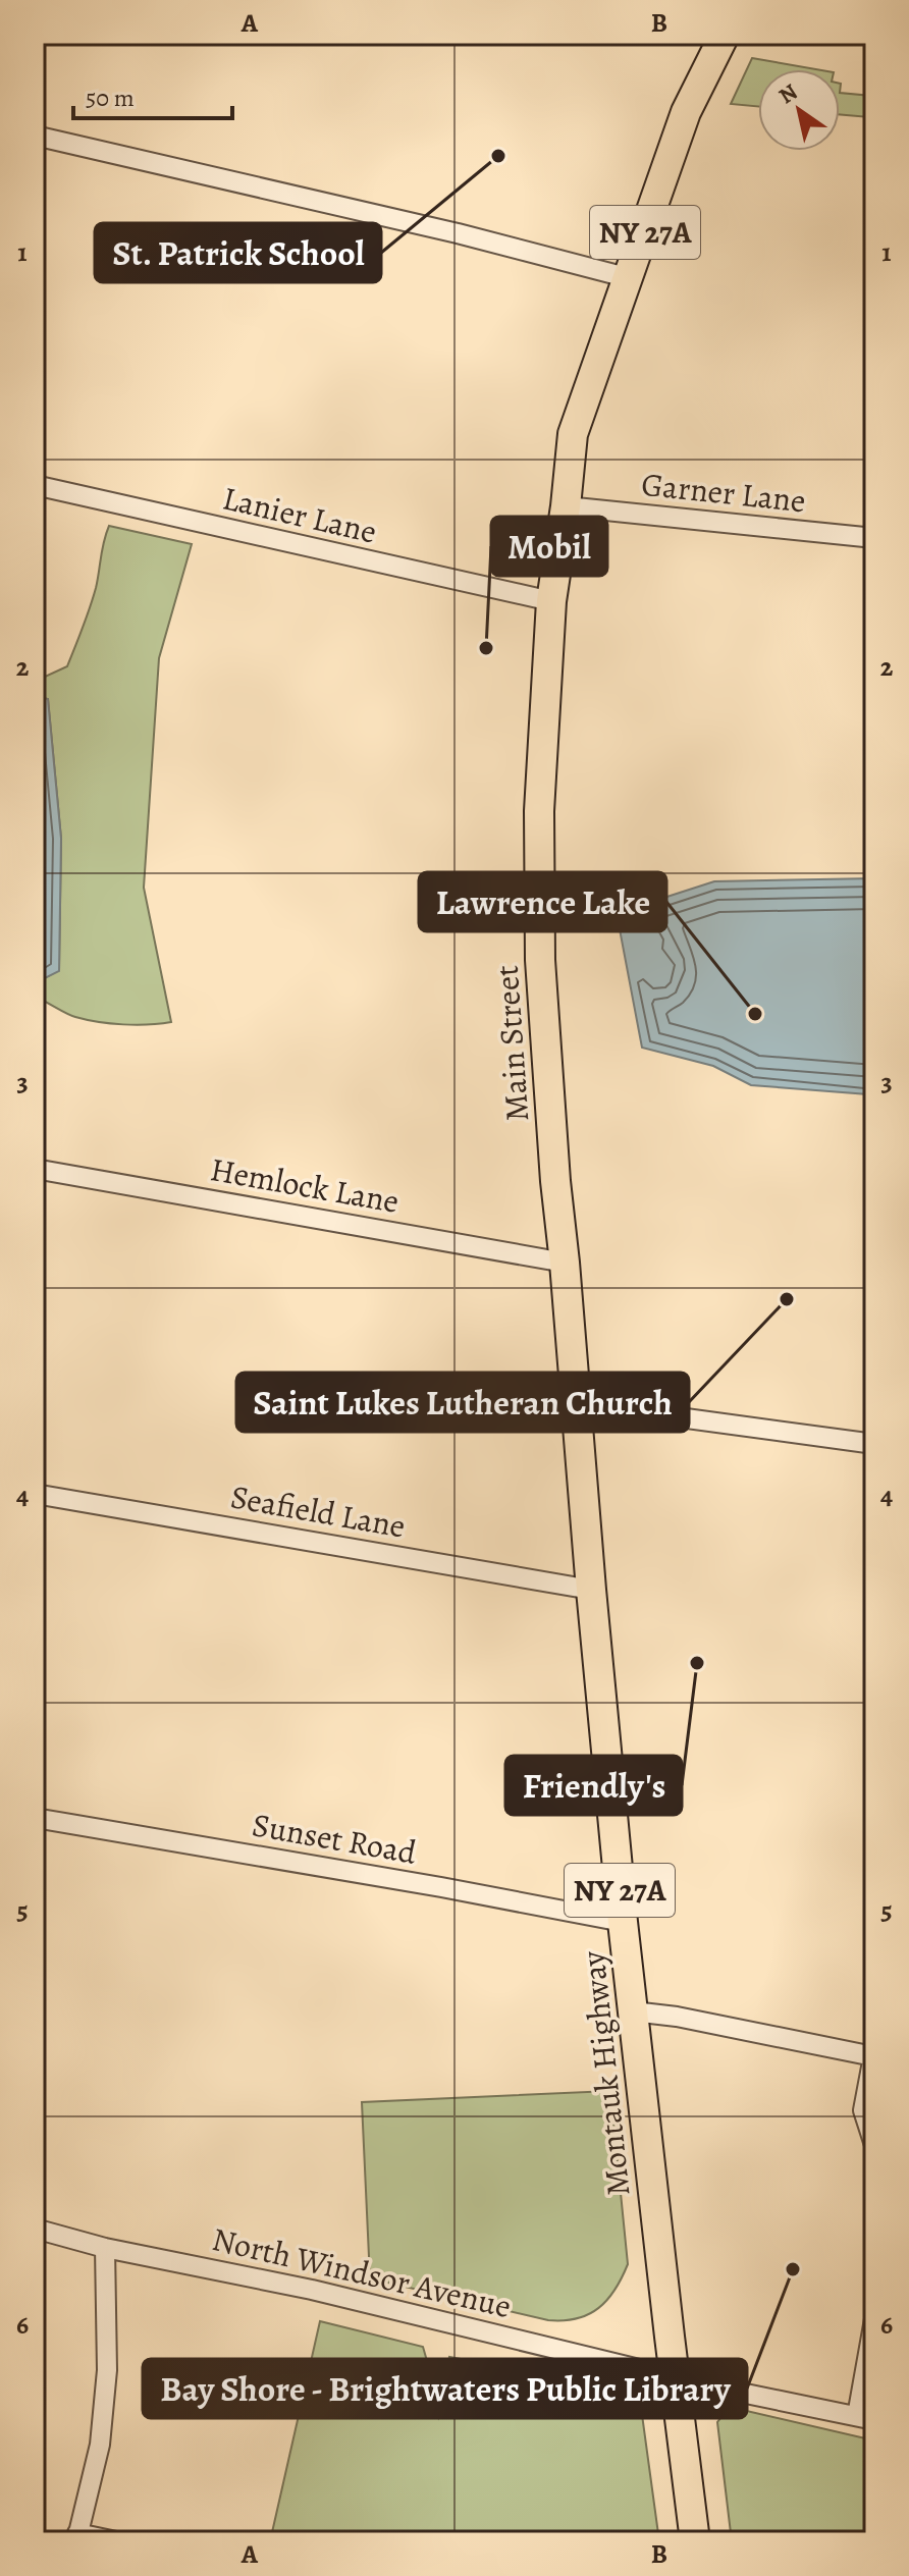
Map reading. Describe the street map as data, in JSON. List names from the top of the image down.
{
  "streets": {
    "main road": ["NY 27A", "Main Street", "Montauk Highway"],
    "street": [
      "Garner Lane",
      "Lanier Lane",
      "Hemlock Lane",
      "Seafield Lane",
      "Sunset Road",
      "North Windsor Avenue"
    ]
  },
  "crossings": [
    ["NY 27A", "Main Street"],
    ["Garner Lane", "Main Street"],
    ["Lanier Lane", "Main Street"],
    ["Main Street", "Hemlock Lane"],
    ["Main Street", "Montauk Highway"],
    ["Seafield Lane", "Montauk Highway"],
    ["Sunset Road", "Montauk Highway"],
    ["Montauk Highway", "North Windsor Avenue"]
  ],
  "places": [
    "St. Patrick School",
    "Mobil",
    "Lawrence Lake",
    "Saint Lukes Lutheran Church",
    "Friendly's",
    "Bay Shore - Brightwaters Public Library"
  ],
  "scale_bar": "50 m",
  "north": "top left",
  "grid": {
    "columns": ["A", "B"],
    "rows": [
      "1",
      "2",
      "3",
      "4",
      "5",
      "6"
    ]
  }
}
